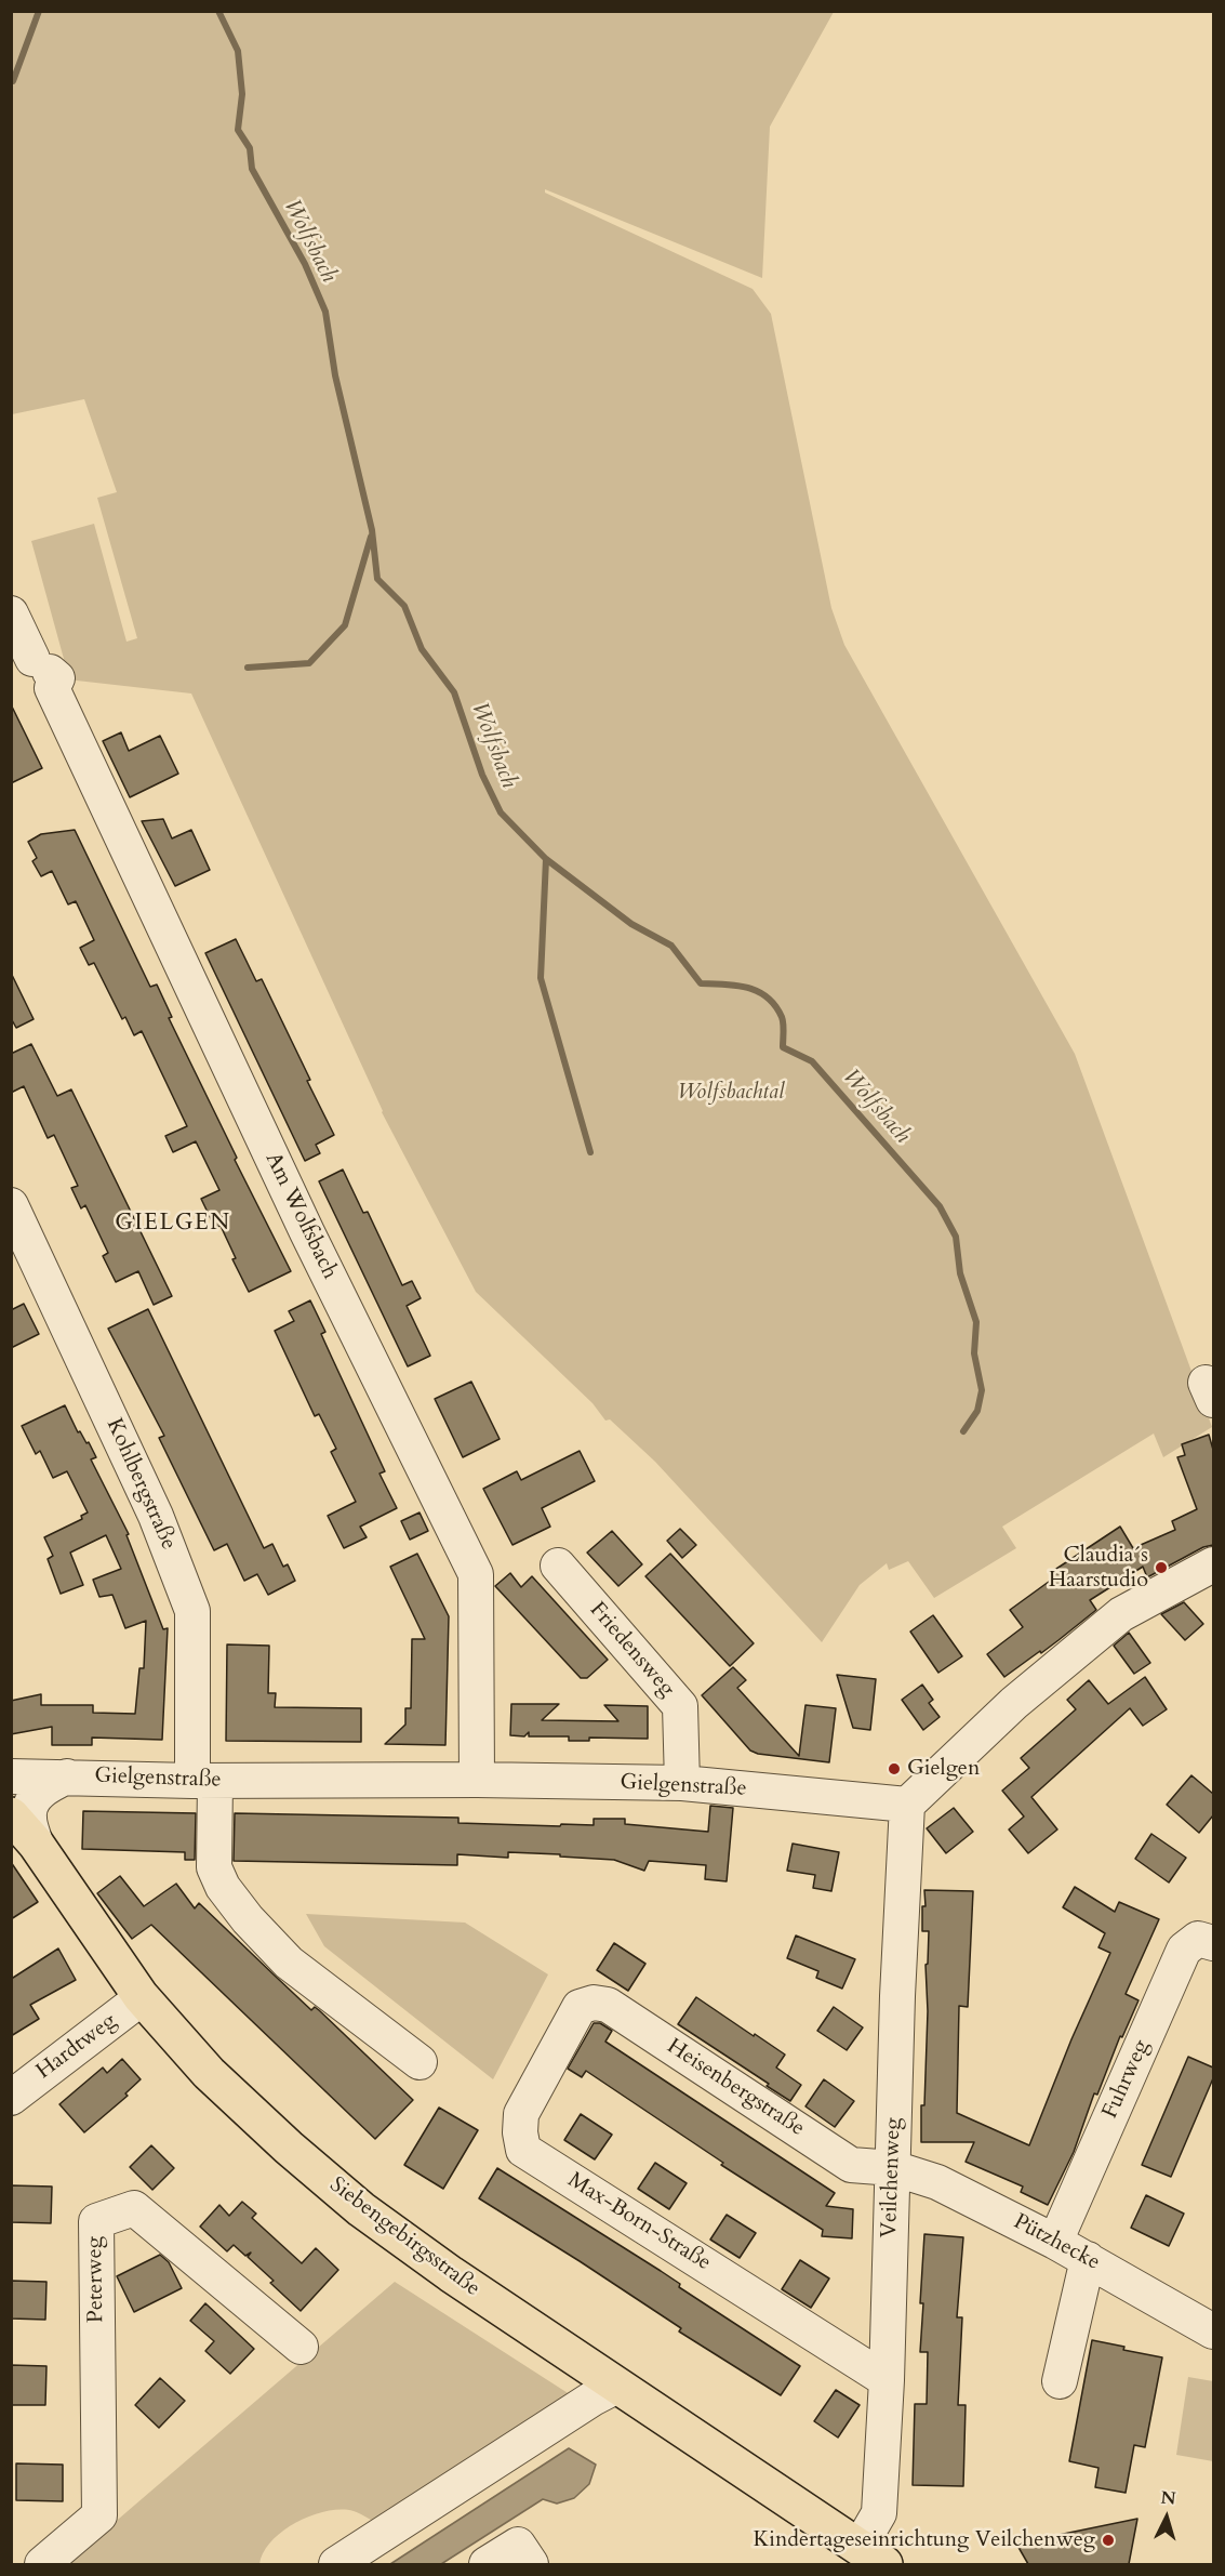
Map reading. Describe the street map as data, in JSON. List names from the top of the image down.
{
  "streets": {
    "main road": ["Siebengebirgsstraße"],
    "street": [
      "Am Wolfsbach",
      "Kohlbergstraße",
      "Friedensweg",
      "Gielgenstraße",
      "Hardtweg",
      "Fuhrweg",
      "Heisenbergstraße",
      "Veilchenweg",
      "Max-Born-Straße",
      "Pützhecke",
      "Peterweg"
    ]
  },
  "crossings": [
    ["Am Wolfsbach", "Gielgenstraße"],
    ["Kohlbergstraße", "Gielgenstraße"],
    ["Friedensweg", "Gielgenstraße"],
    ["Gielgenstraße", "Veilchenweg"],
    ["Gielgenstraße", "Siebengebirgsstraße"],
    ["Hardtweg", "Siebengebirgsstraße"],
    ["Fuhrweg", "Pützhecke"],
    ["Heisenbergstraße", "Veilchenweg"],
    ["Heisenbergstraße", "Max-Born-Straße"],
    ["Heisenbergstraße", "Pützhecke"],
    ["Veilchenweg", "Max-Born-Straße"],
    ["Veilchenweg", "Siebengebirgsstraße"],
    ["Veilchenweg", "Pützhecke"]
  ],
  "districts": ["GIELGEN"],
  "water": ["Wolfsbach"],
  "parks": ["Wolfsbachtal"],
  "places": ["Claudia´s Haarstudio", "Gielgen", "Kindertageseinrichtung Veilchenweg"],
  "north": "top"
}
